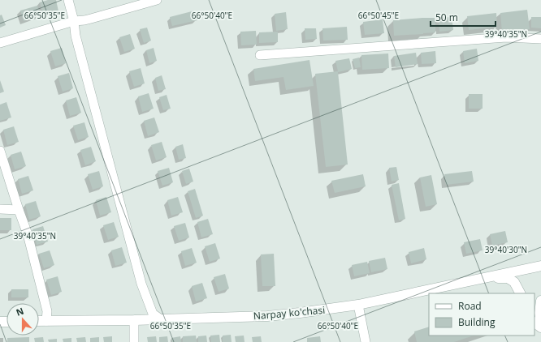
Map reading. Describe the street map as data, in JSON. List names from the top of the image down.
{
  "streets": {
    "street": ["Narpay ko'chasi"]
  },
  "legend": ["Road", "Building"],
  "scale_bar": "50 m",
  "north": "top",
  "coordinates": [
    "66°50'35\"E",
    "66°50'40\"E",
    "66°50'45\"E",
    "39°40'35\"N",
    "39°40'30\"N"
  ]
}
